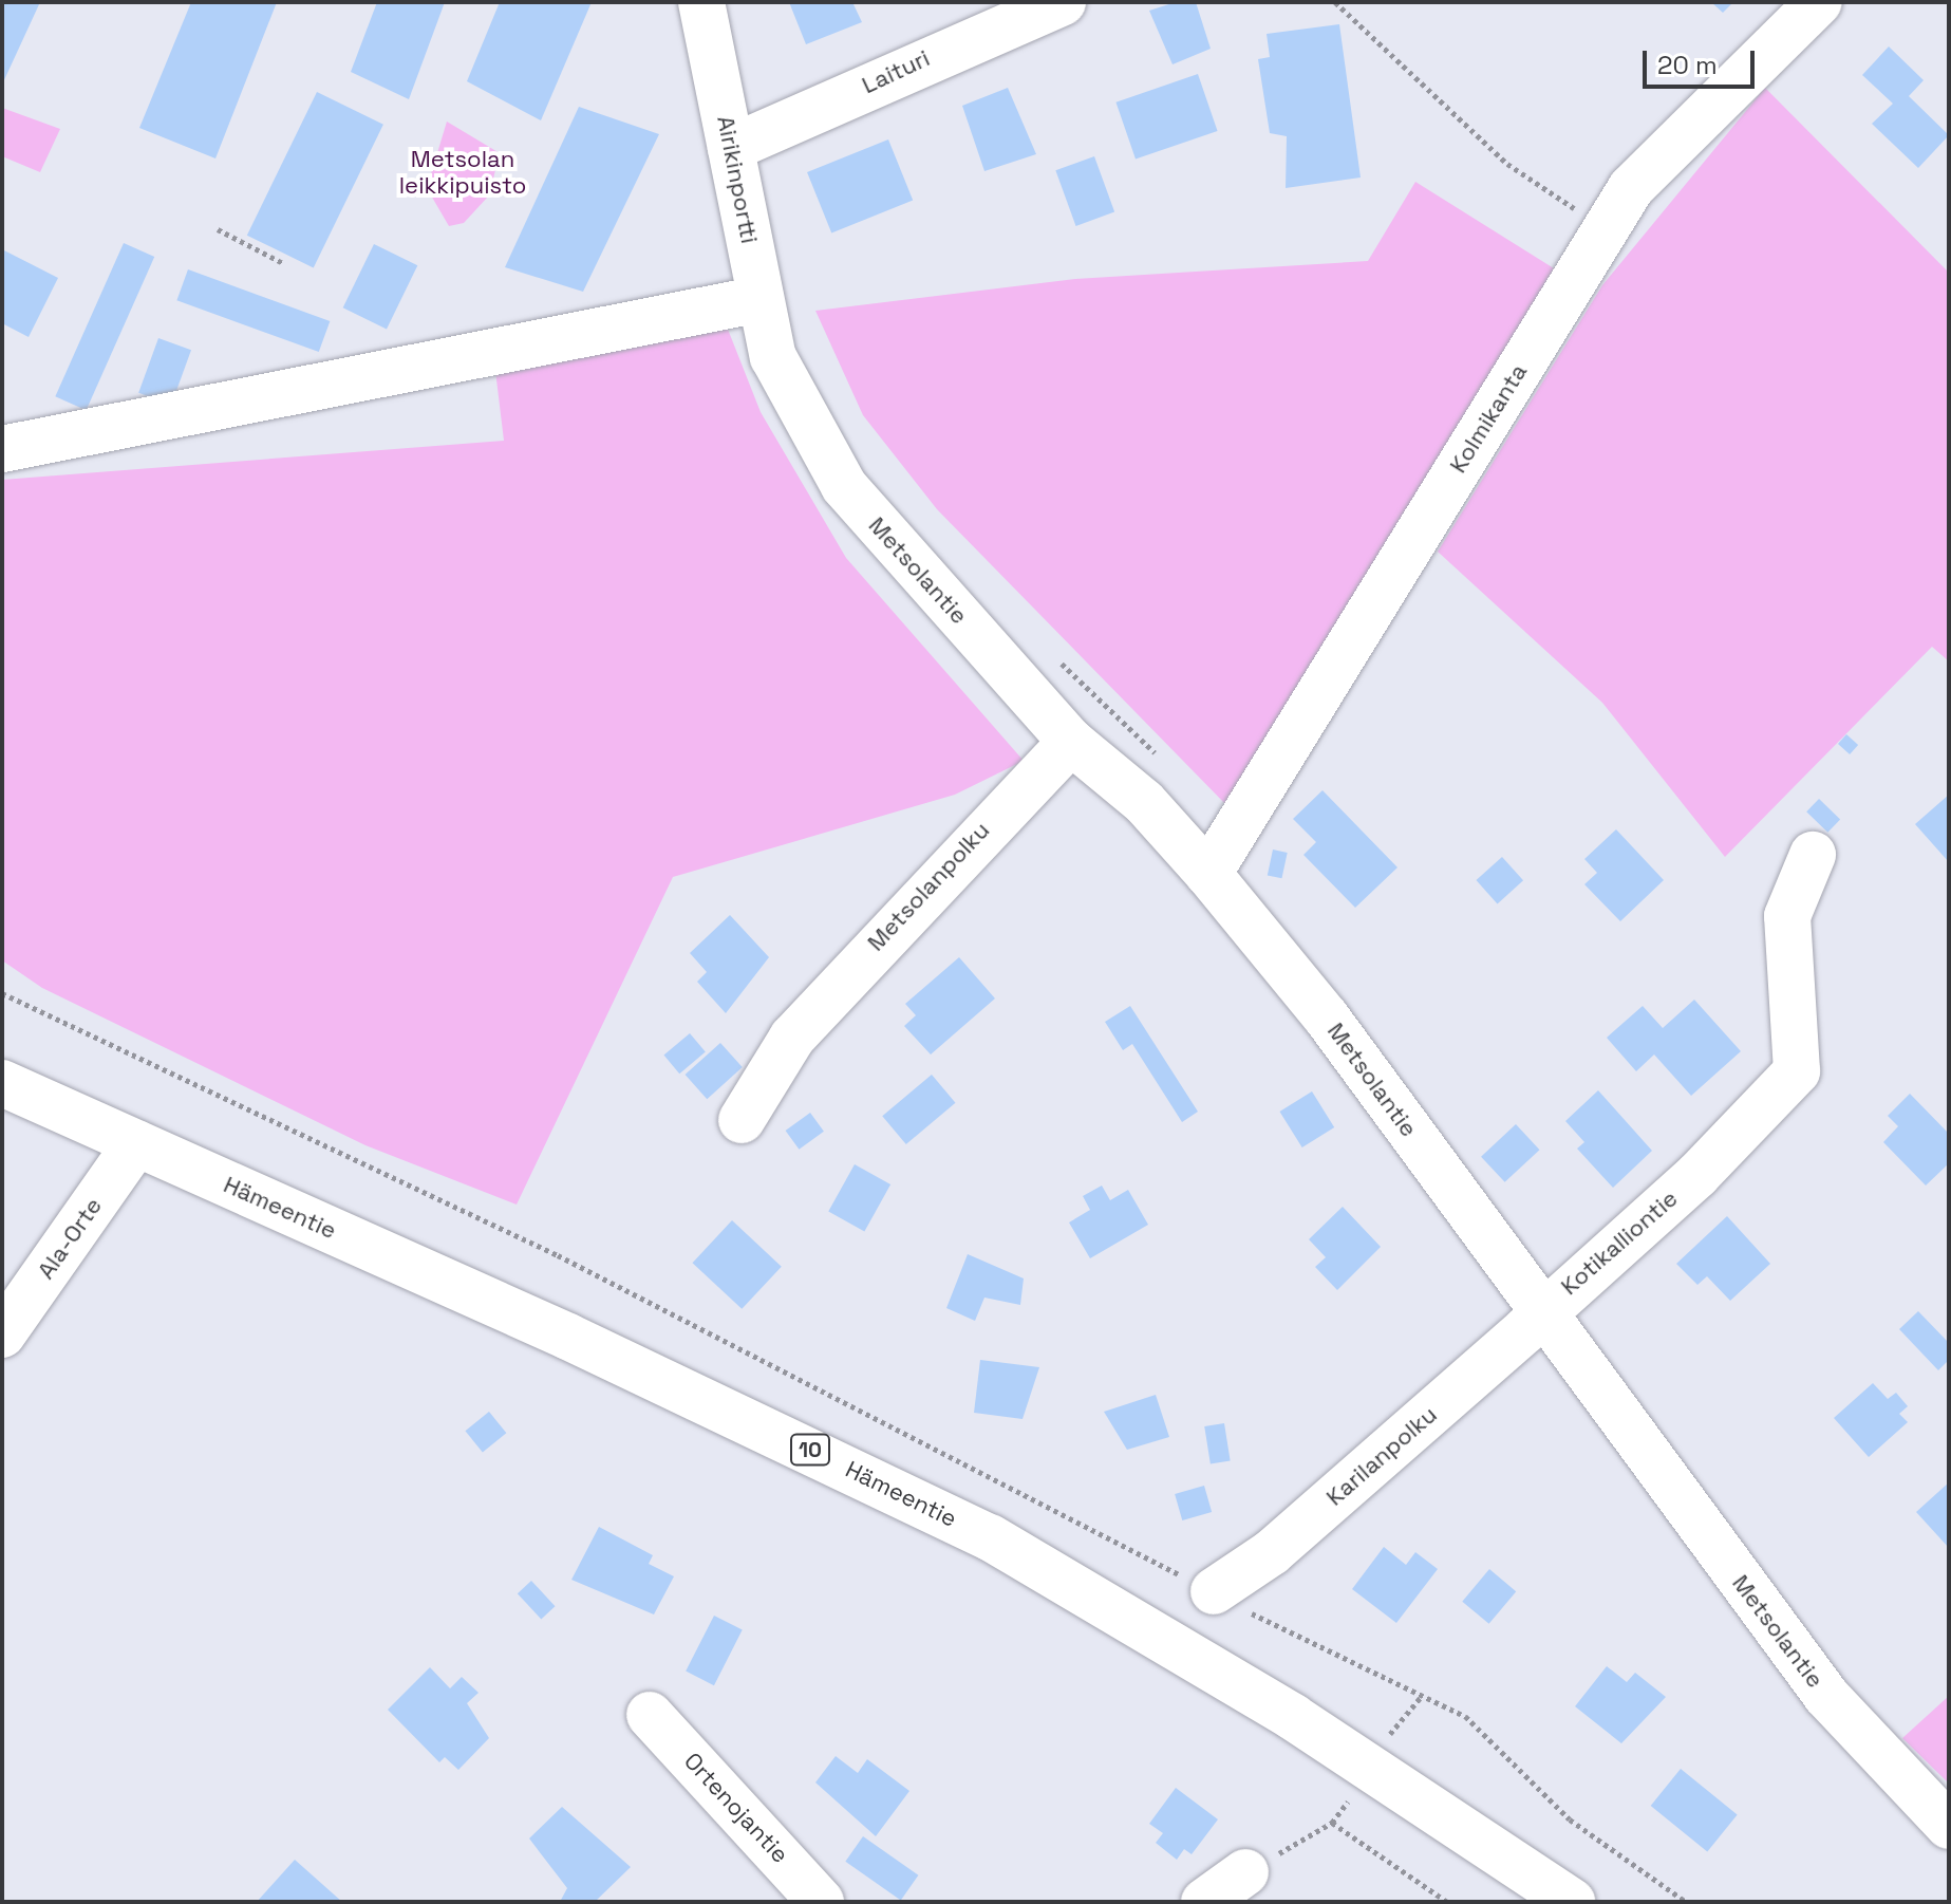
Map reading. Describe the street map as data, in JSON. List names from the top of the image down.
{
  "streets": {
    "main road": [
      "Laituri",
      "Airikinportti",
      "Kolmikanta",
      "Metsolantie",
      "Metsolanpolku",
      "Hämeentie",
      "Ala-Orte",
      "Kotikalliontie",
      "10",
      "Karilanpolku",
      "Ortenojantie"
    ]
  },
  "crossings": [
    ["Laituri", "Airikinportti"],
    ["Airikinportti", "Metsolantie"],
    ["Kolmikanta", "Metsolantie"],
    ["Metsolantie", "Metsolanpolku"],
    ["Metsolantie", "Kotikalliontie"],
    ["Metsolantie", "Karilanpolku"],
    ["Hämeentie", "Ala-Orte"],
    ["Kotikalliontie", "Karilanpolku"]
  ],
  "parks": ["Metsolan leikkipuisto"],
  "scale_bar": "20 m"
}
